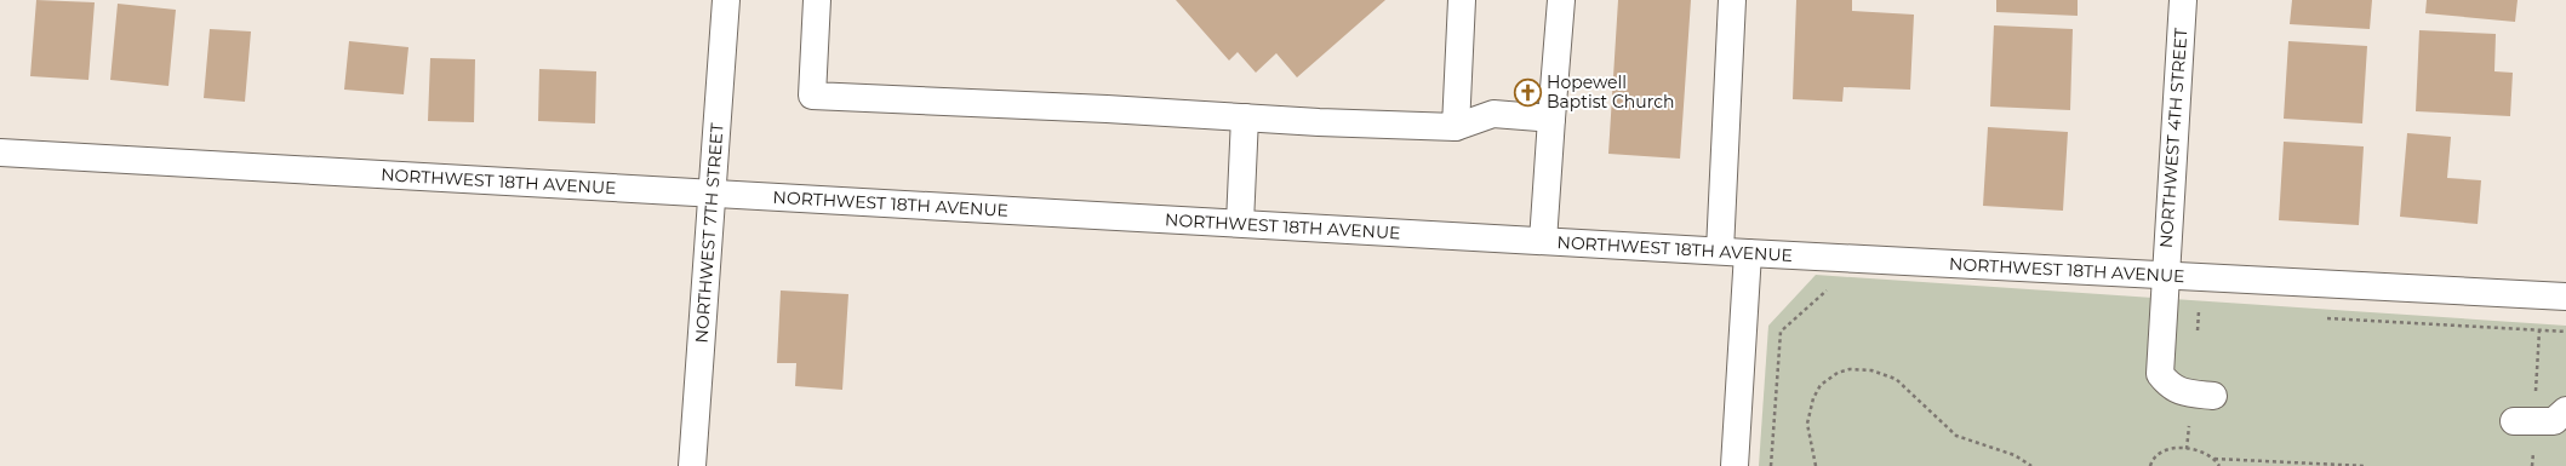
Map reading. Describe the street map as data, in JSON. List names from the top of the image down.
{
  "streets": {
    "street": ["NORTHWEST 4TH STREET", "NORTHWEST 18TH AVENUE", "NORTHWEST 7TH STREET"]
  },
  "crossings": [
    ["NORTHWEST 4TH STREET", "NORTHWEST 18TH AVENUE"],
    ["NORTHWEST 18TH AVENUE", "NORTHWEST 7TH STREET"]
  ],
  "places": {
    "church": ["Hopewell Baptist Church"]
  }
}
